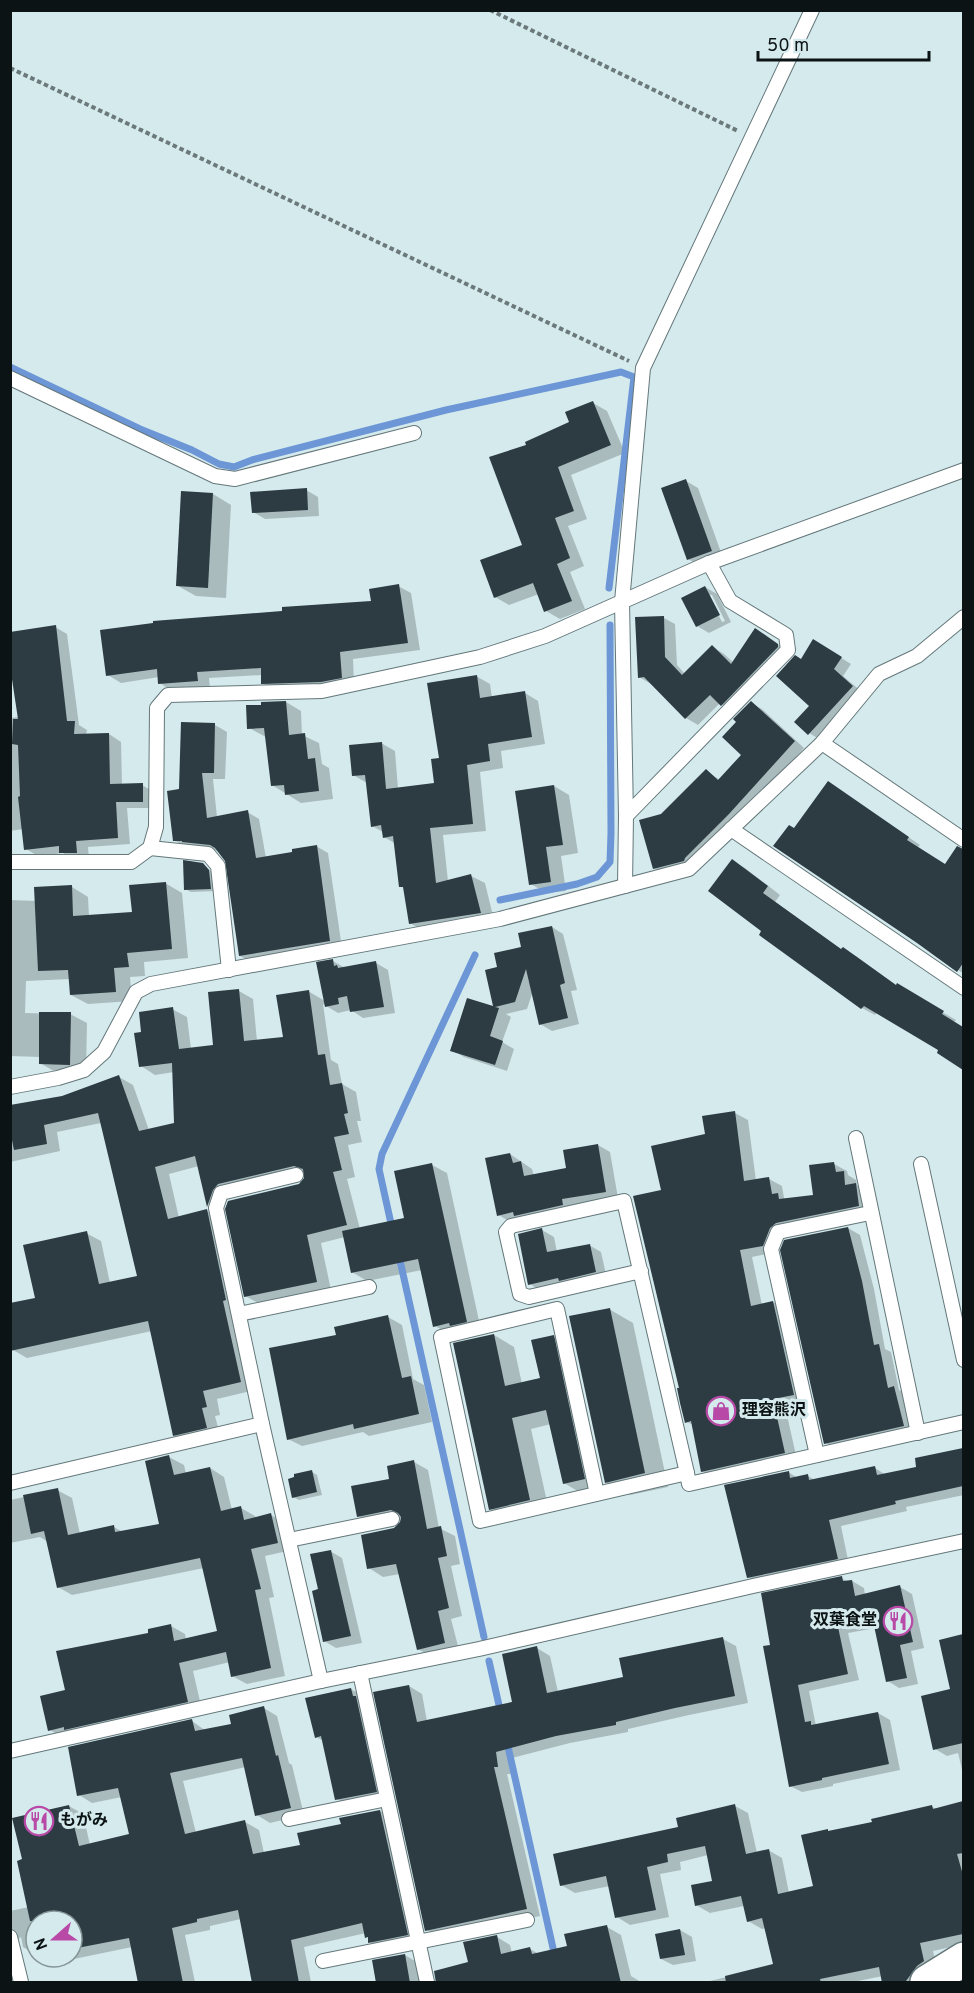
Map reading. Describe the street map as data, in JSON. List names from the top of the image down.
{
  "places": {
    "shop": ["理容熊沢"],
    "restaurant": ["双葉食堂", "もがみ"]
  },
  "scale_bar": "50 m",
  "north": "left"
}
